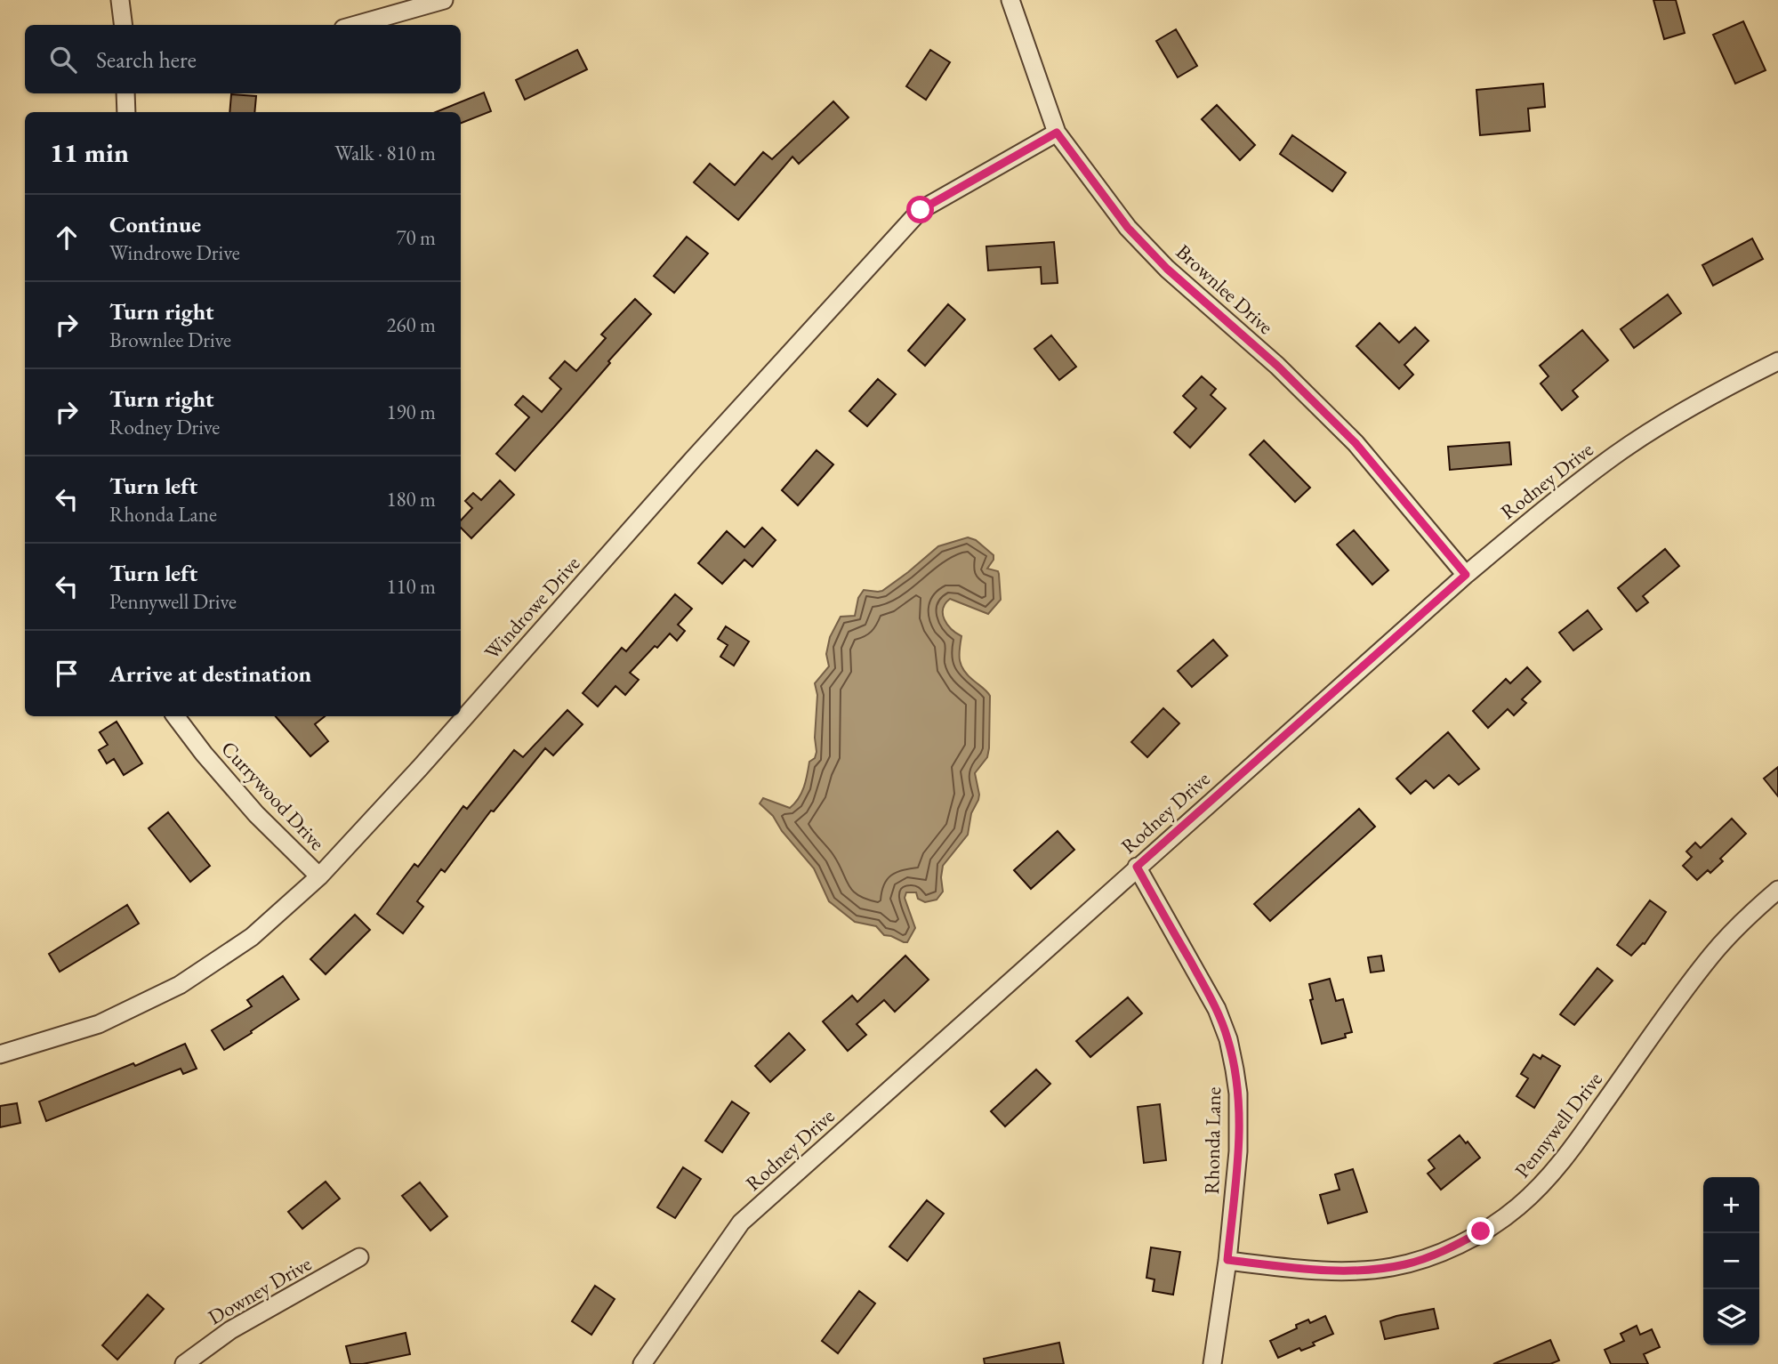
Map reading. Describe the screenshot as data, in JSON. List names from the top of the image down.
{
  "streets": {
    "street": [
      "Brownlee Drive",
      "Rodney Drive",
      "Windrowe Drive",
      "Currywood Drive",
      "Pennywell Drive",
      "Rhonda Lane",
      "Downey Drive"
    ]
  },
  "crossings": [
    ["Brownlee Drive", "Rodney Drive"],
    ["Brownlee Drive", "Windrowe Drive"],
    ["Rodney Drive", "Rhonda Lane"],
    ["Windrowe Drive", "Currywood Drive"],
    ["Pennywell Drive", "Rhonda Lane"]
  ],
  "page": {
    "search": "Search here",
    "heading": ["11 min", "Walk · 810 m"],
    "list": [
      ["Continue", "Windrowe Drive", "70 m"],
      ["Turn right", "Brownlee Drive", "260 m"],
      ["Turn right", "Rodney Drive", "190 m"],
      ["Turn left", "Rhonda Lane", "180 m"],
      ["Turn left", "Pennywell Drive", "110 m"],
      "Arrive at destination"
    ],
    "map_buttons": ["+", "−"]
  }
}
